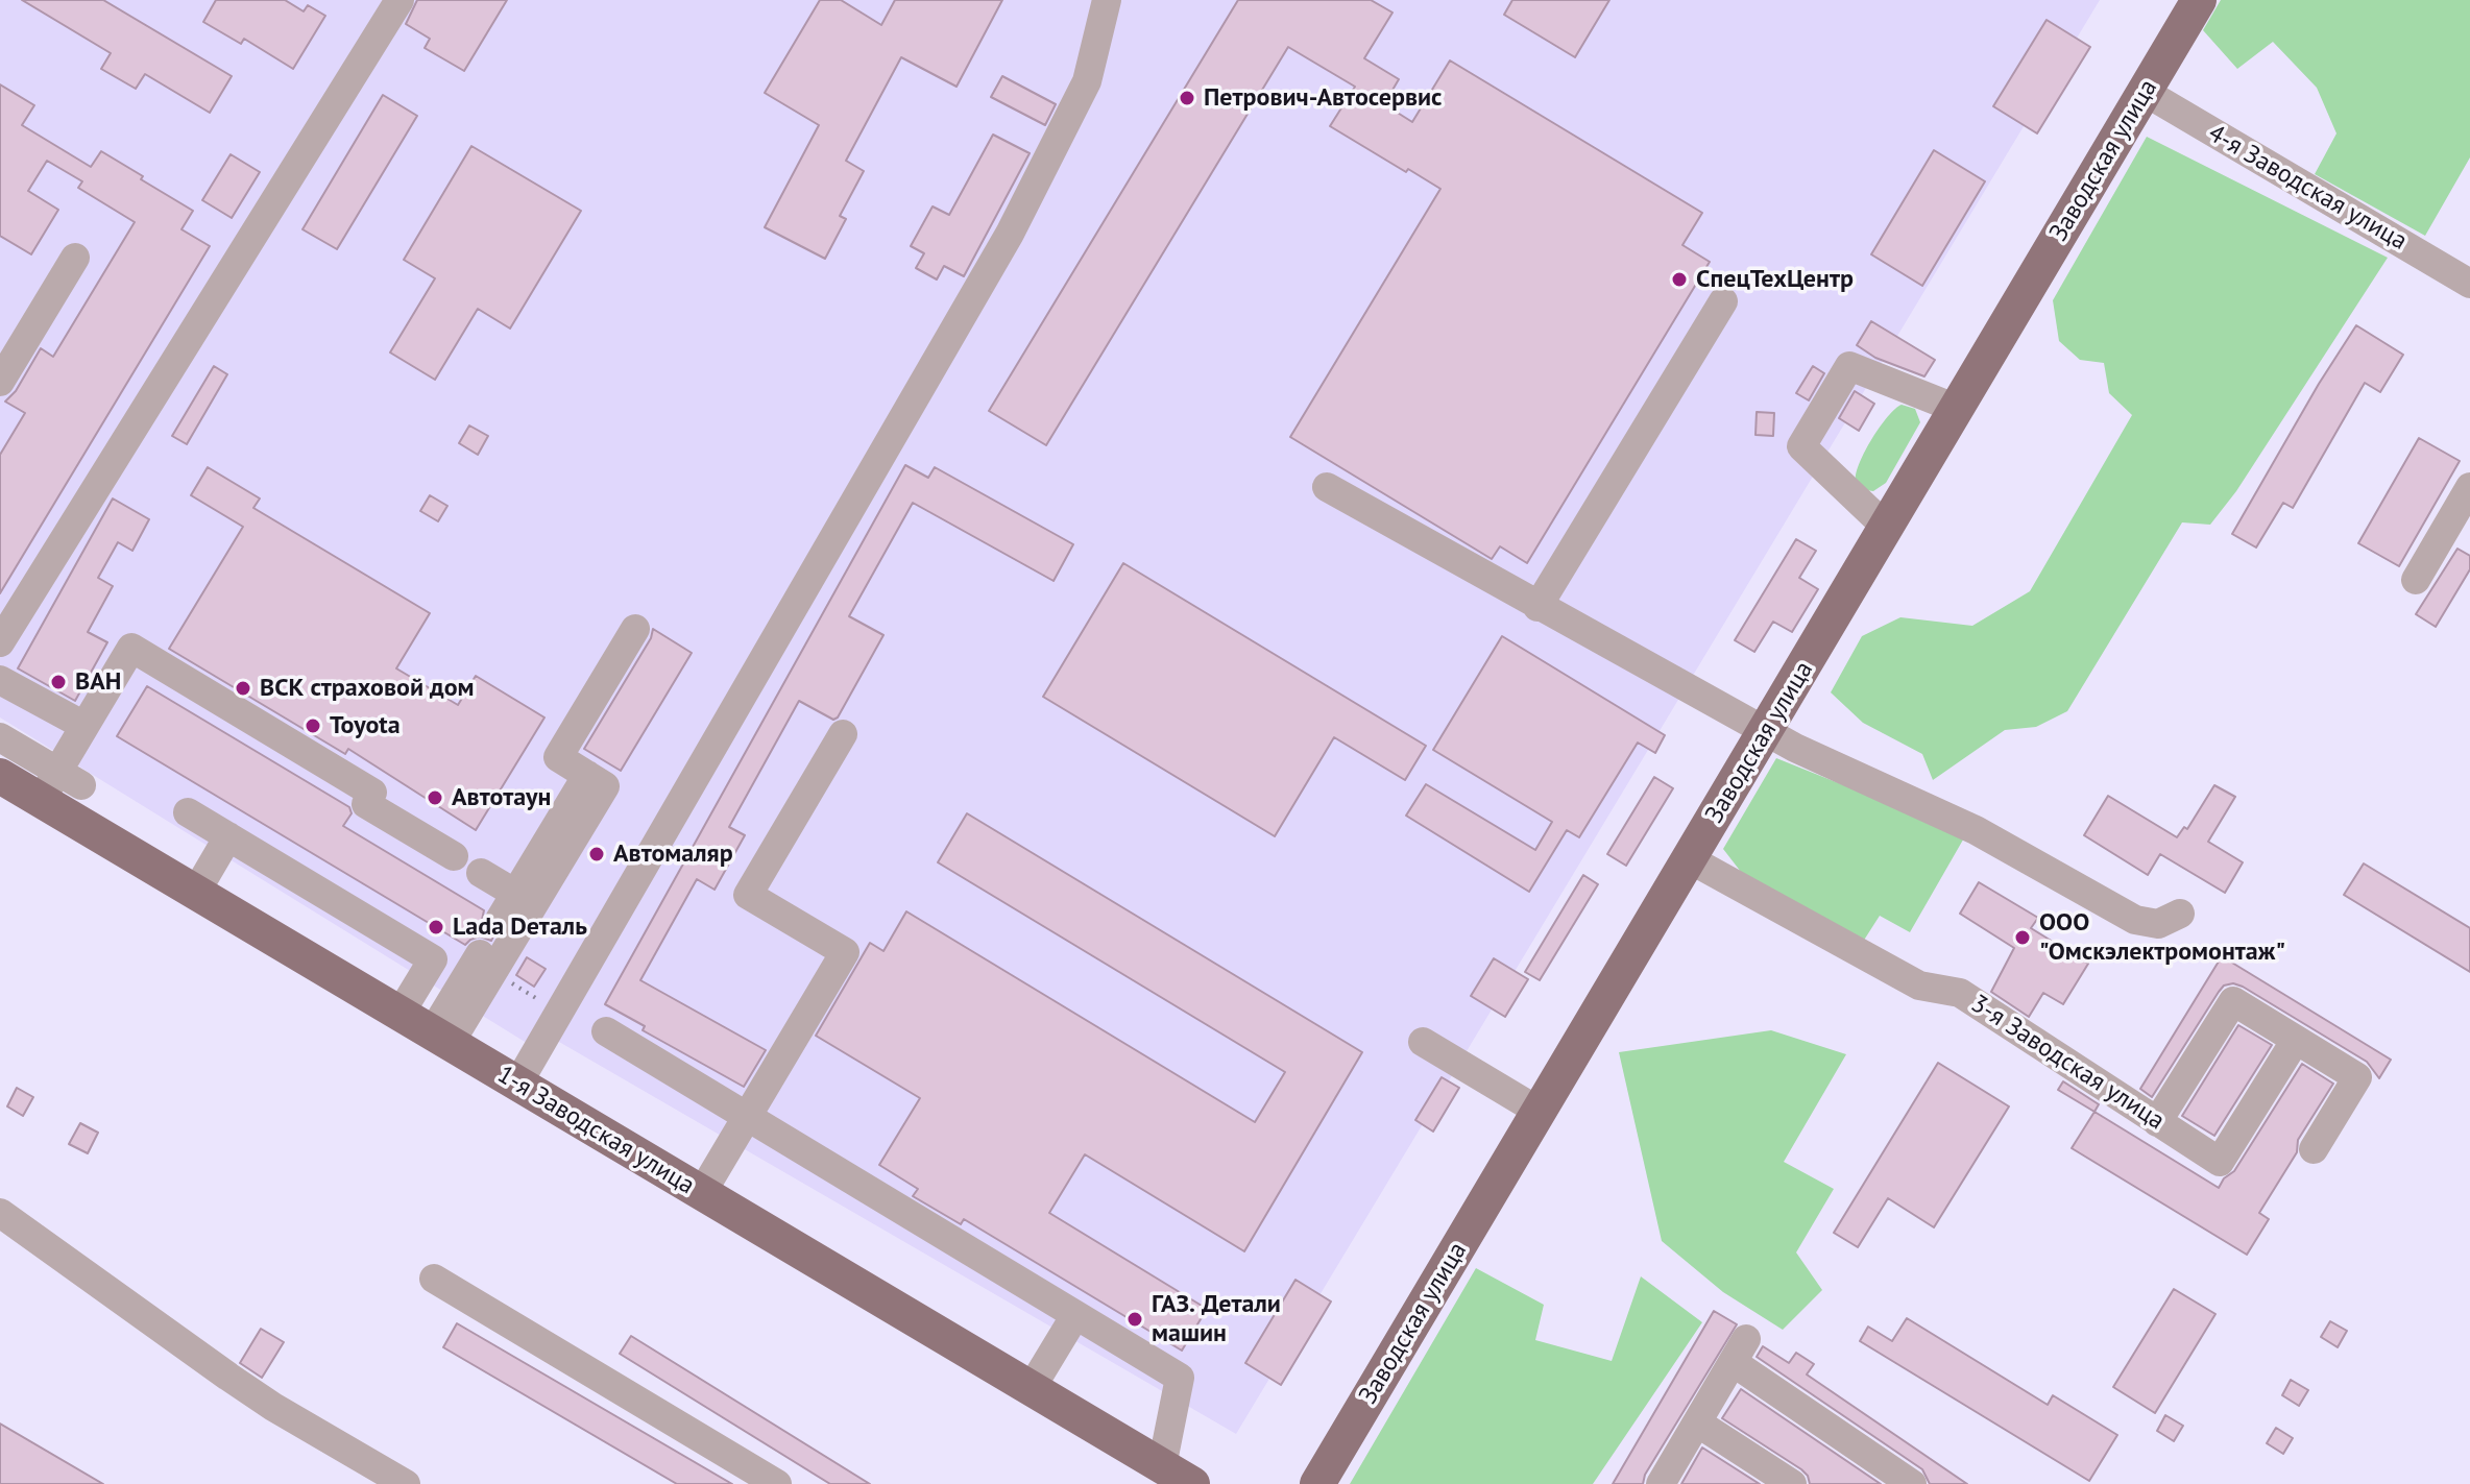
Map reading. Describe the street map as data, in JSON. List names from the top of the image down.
{
  "streets": {
    "main road": ["Заводская улица", "1-я Заводская улица"],
    "street": ["4-я Заводская улица", "3-я Заводская улица"]
  },
  "crossings": [
    ["Заводская улица", "4-я Заводская улица"],
    ["Заводская улица", "3-я Заводская улица"]
  ],
  "places": [
    "Петрович-Автосервис",
    "СпецТехЦентр",
    "ВАН",
    "ВСК страховой дом",
    "Toyota",
    "Автотаун",
    "Автомаляр",
    "Lada Dеталь",
    "ООО \"Омскэлектромонтаж\"",
    "ГАЗ. Детали машин"
  ]
}
